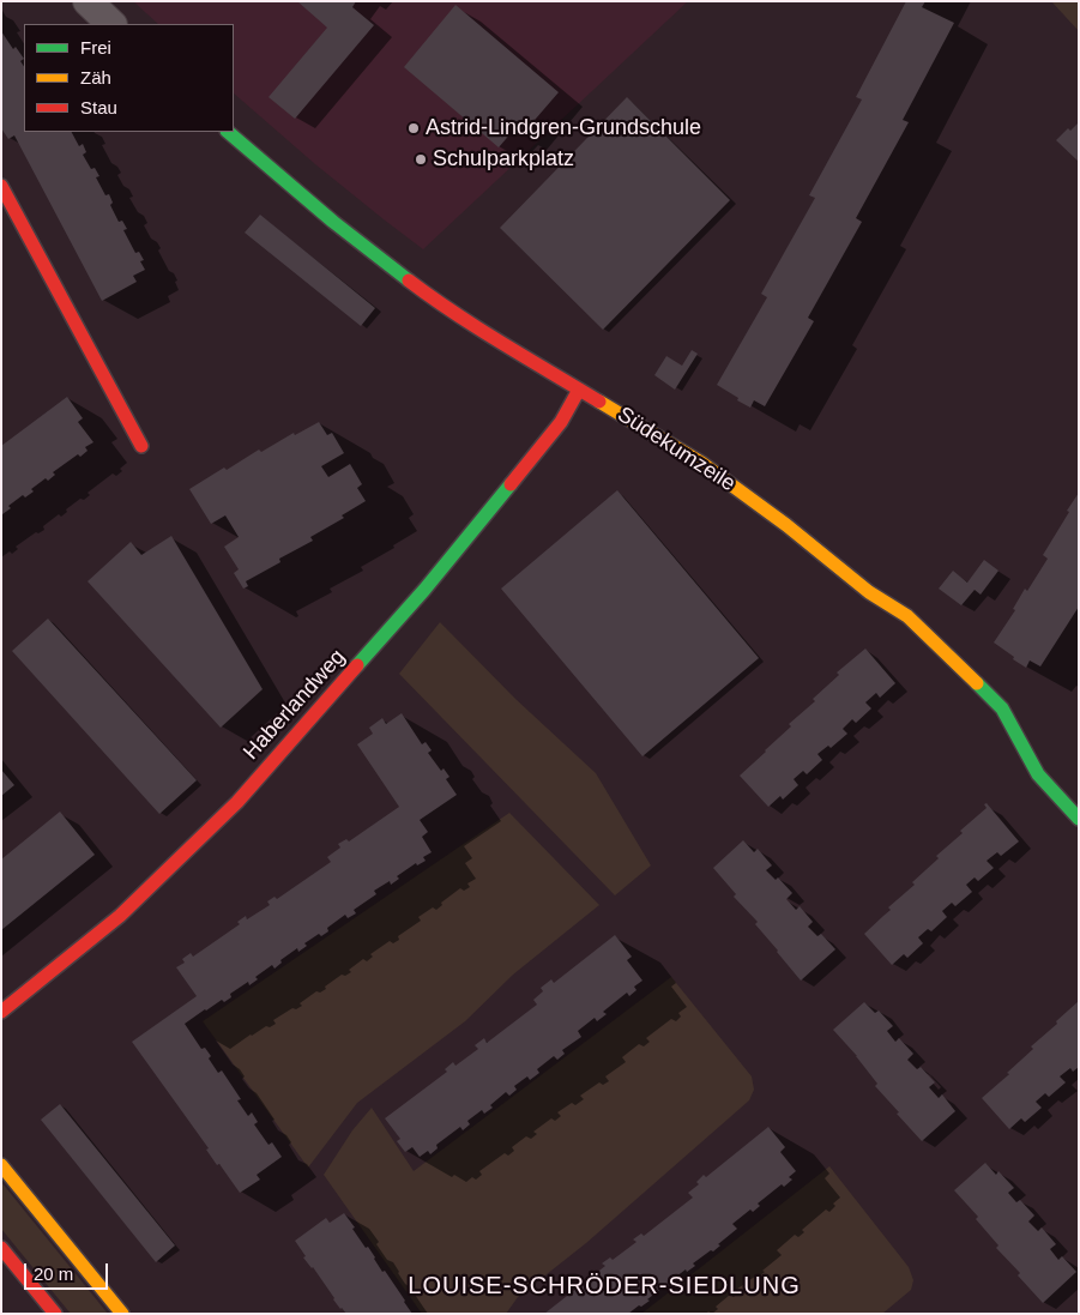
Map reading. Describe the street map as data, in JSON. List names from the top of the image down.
{
  "streets": {
    "street": ["Südekumzeile", "Haberlandweg"]
  },
  "crossings": [
    ["Südekumzeile", "Haberlandweg"]
  ],
  "districts": ["LOUISE-SCHRÖDER-SIEDLUNG"],
  "places": ["Astrid-Lindgren-Grundschule", "Schulparkplatz"],
  "legend": ["Frei", "Zäh", "Stau"],
  "scale_bar": "20 m"
}
